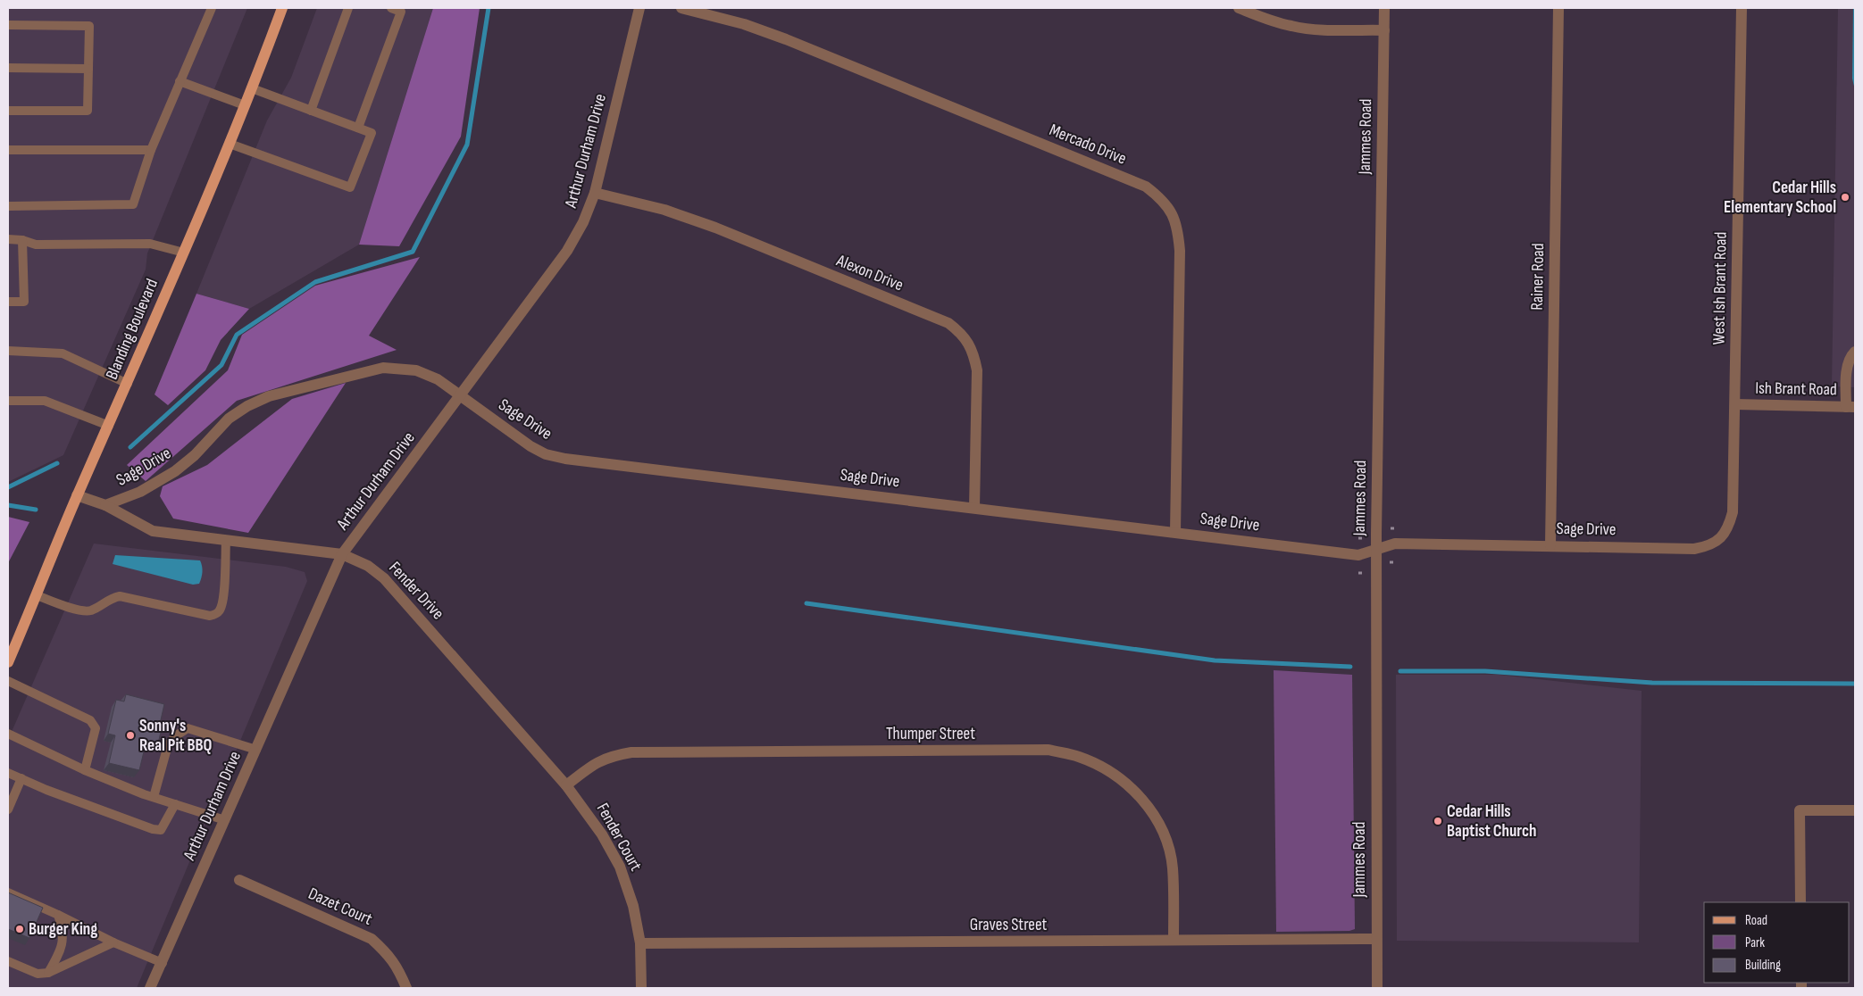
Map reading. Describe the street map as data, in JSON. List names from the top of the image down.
{
  "streets": {
    "main road": ["Blanding Boulevard"],
    "street": [
      "Jammes Road",
      "Mercado Drive",
      "Arthur Durham Drive",
      "Alexon Drive",
      "Rainer Road",
      "West Ish Brant Road",
      "Ish Brant Road",
      "Sage Drive",
      "Fender Drive",
      "Thumper Street",
      "Fender Court",
      "Dazet Court",
      "Graves Street"
    ]
  },
  "crossings": [
    ["Jammes Road", "Sage Drive"],
    ["Jammes Road", "Graves Street"],
    ["Mercado Drive", "Sage Drive"],
    ["Arthur Durham Drive", "Alexon Drive"],
    ["Arthur Durham Drive", "Sage Drive"],
    ["Arthur Durham Drive", "Fender Drive"],
    ["Alexon Drive", "Sage Drive"],
    ["Rainer Road", "Sage Drive"],
    ["West Ish Brant Road", "Ish Brant Road"],
    ["West Ish Brant Road", "Sage Drive"],
    ["Blanding Boulevard", "Sage Drive"],
    ["Sage Drive", "Fender Drive"],
    ["Fender Drive", "Thumper Street"],
    ["Fender Drive", "Fender Court"],
    ["Thumper Street", "Fender Court"],
    ["Thumper Street", "Graves Street"],
    ["Fender Court", "Graves Street"]
  ],
  "places": [
    "Cedar Hills Elementary School",
    "Sonny's Real Pit BBQ",
    "Cedar Hills Baptist Church",
    "Burger King"
  ],
  "legend": ["Road", "Park", "Building"]
}
